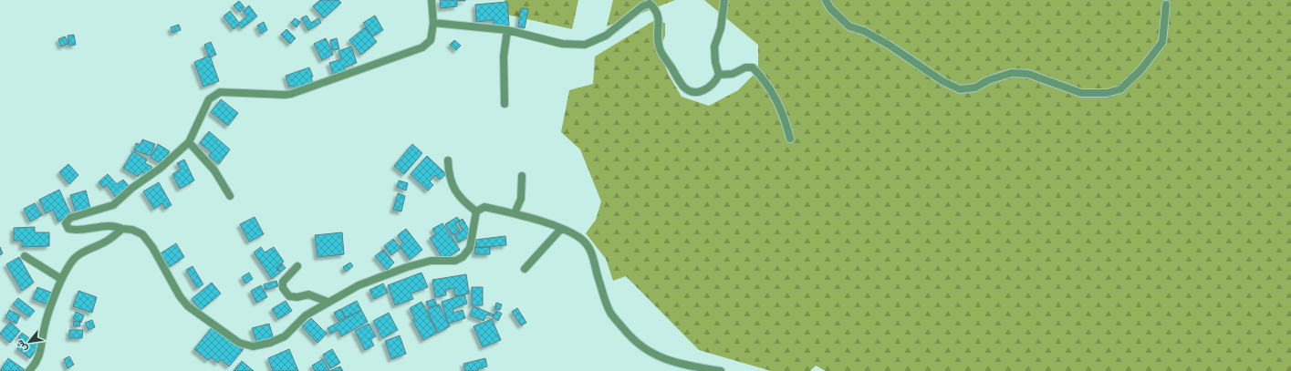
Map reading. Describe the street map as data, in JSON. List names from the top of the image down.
{
  "north": "bottom left"
}
